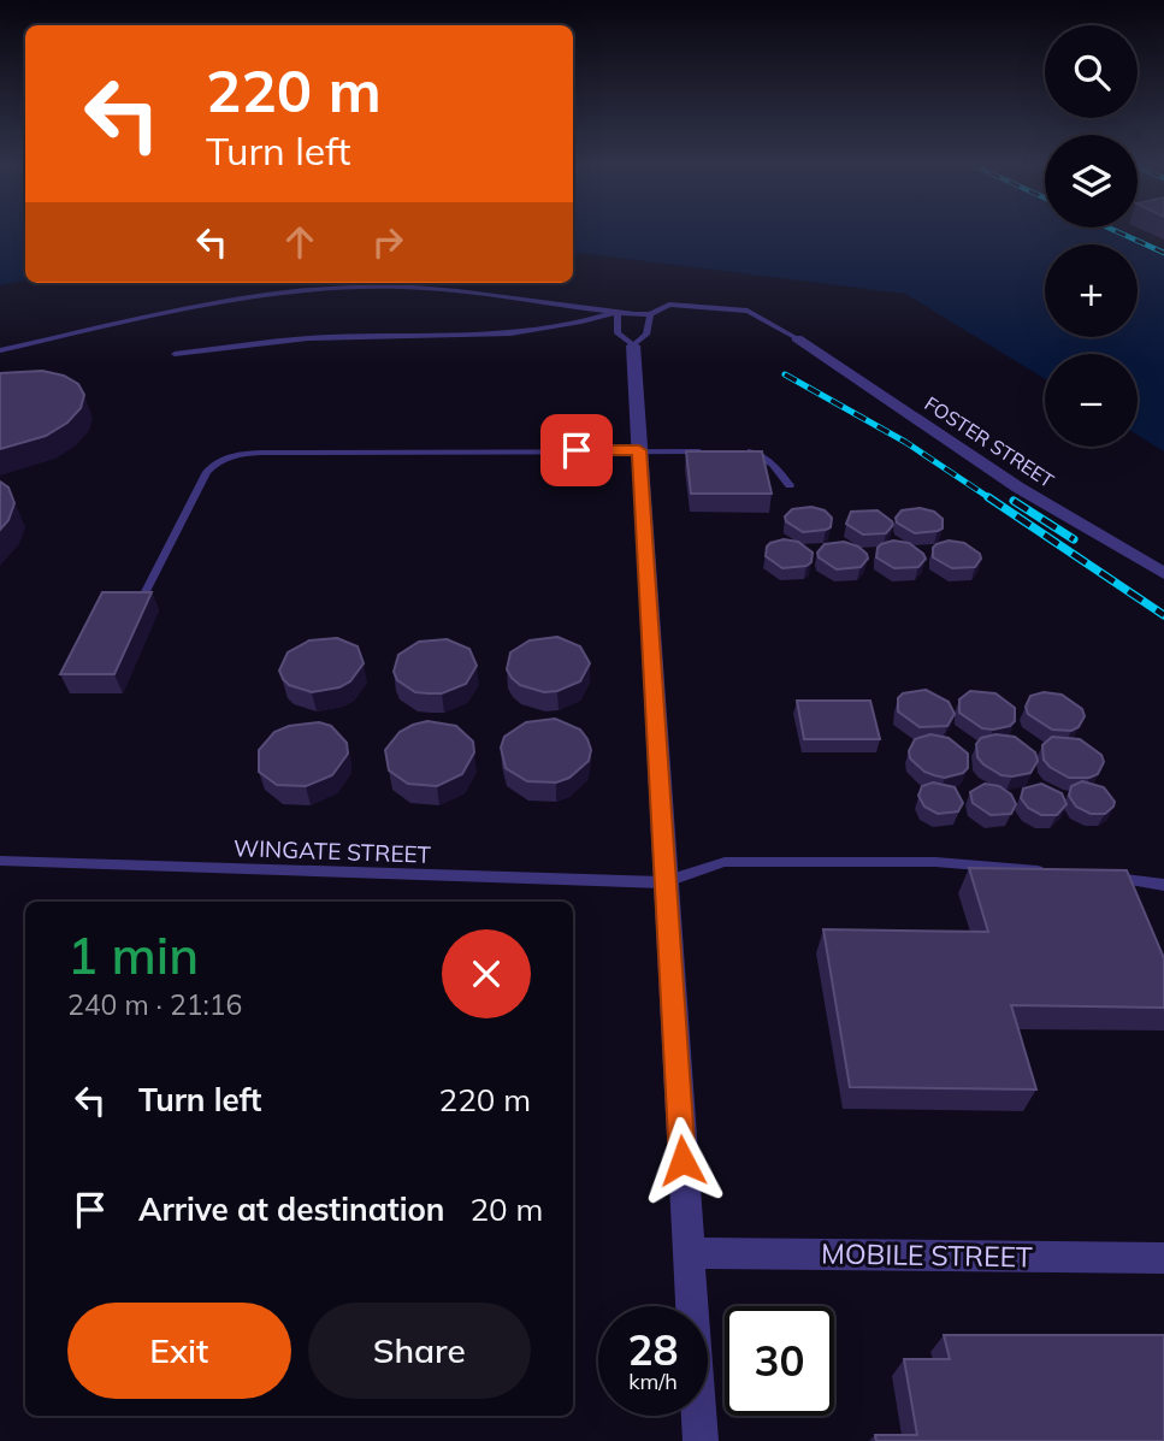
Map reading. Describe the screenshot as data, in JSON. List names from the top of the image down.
{
  "streets": {
    "street": ["FOSTER STREET", "MOBILE STREET"],
    "lane": ["WINGATE STREET"]
  },
  "page": {
    "map_buttons": ["+", "−"],
    "turn": ["220 m", "Turn left"],
    "heading": ["1 min", "240 m · 21:16"],
    "list": [
      {
        "name": "Turn left",
        "value": "220 m"
      },
      {
        "name": "Arrive at destination",
        "value": "20 m"
      }
    ],
    "buttons": ["Exit", "Share"],
    "speed": "28 km/h",
    "limit": "30"
  }
}
